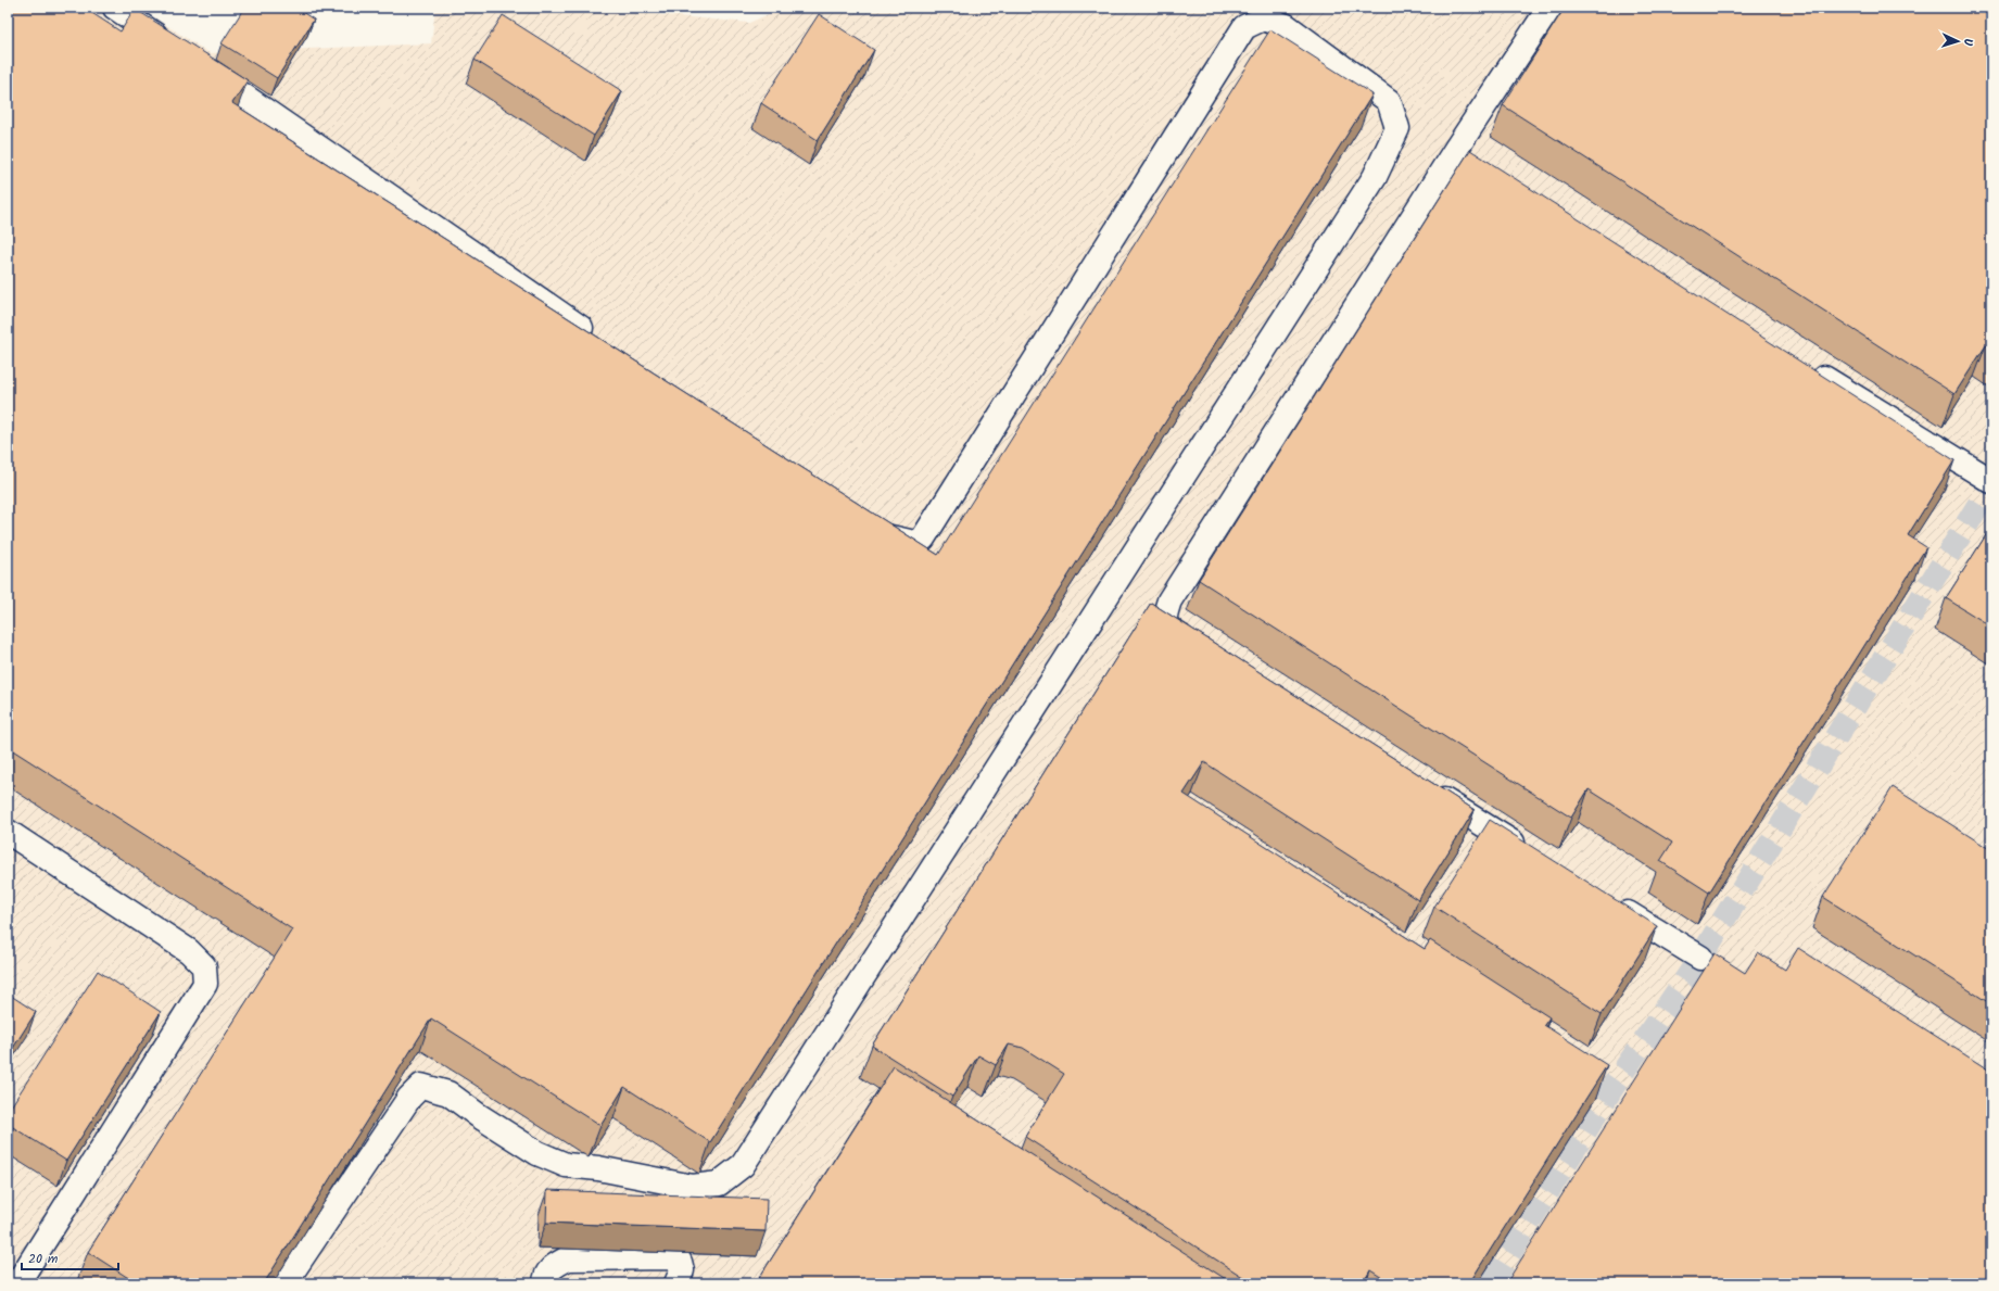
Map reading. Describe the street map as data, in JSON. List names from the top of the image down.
{
  "scale_bar": "20 m",
  "north": "right"
}
